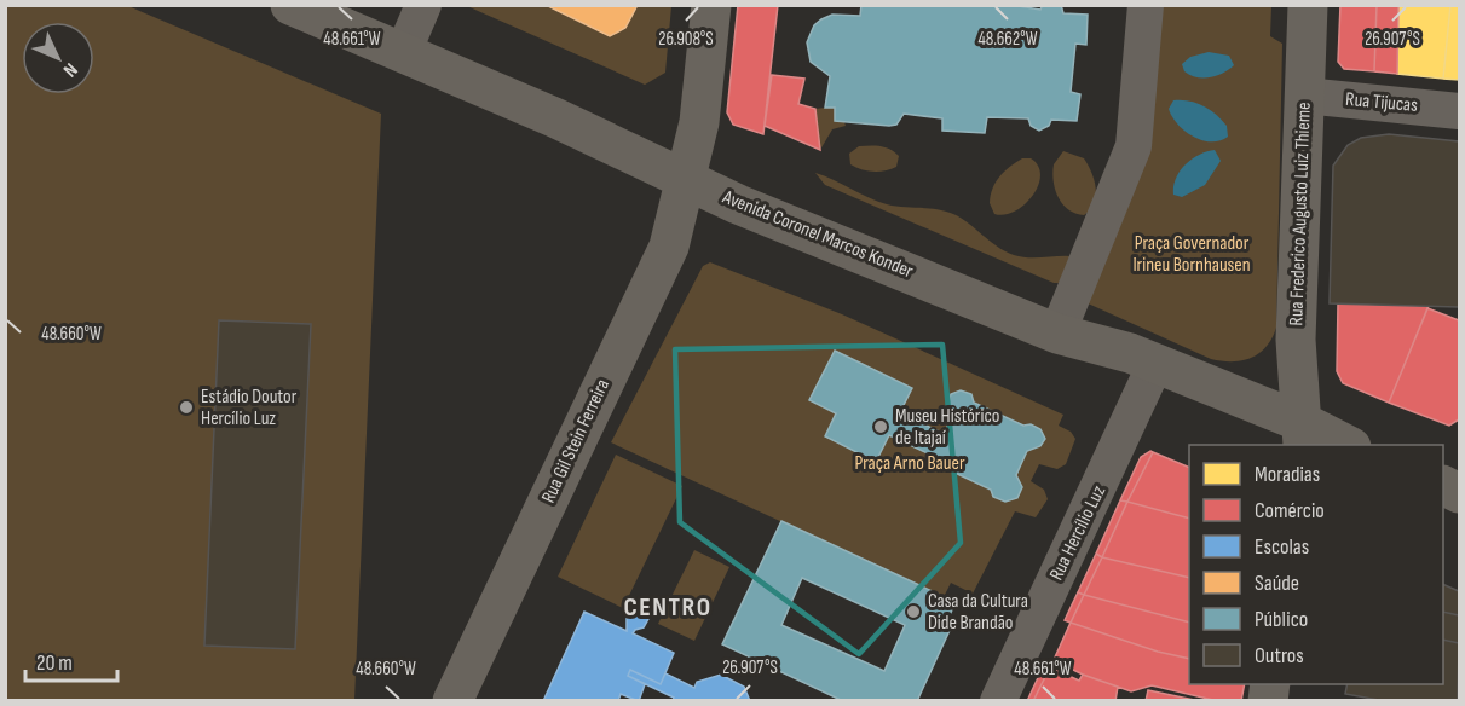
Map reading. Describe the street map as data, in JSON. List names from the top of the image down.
{
  "streets": {
    "main road": ["Rua Frederico Augusto Luiz Thieme", "Avenida Coronel Marcos Konder", "Rua Gil Stein Ferreira"],
    "street": ["Rua Tijucas", "Rua Hercílio Luz"]
  },
  "crossings": [
    ["Rua Tijucas", "Rua Frederico Augusto Luiz Thieme"],
    ["Rua Frederico Augusto Luiz Thieme", "Avenida Coronel Marcos Konder"],
    ["Avenida Coronel Marcos Konder", "Rua Gil Stein Ferreira"],
    ["Avenida Coronel Marcos Konder", "Rua Hercílio Luz"]
  ],
  "districts": ["CENTRO"],
  "parks": ["Praça Governador Irineu Bornhausen", "Praça Arno Bauer"],
  "places": ["Estádio Doutor Hercílio Luz", "Museu Histórico de Itajaí", "Casa da Cultura Dide Brandão"],
  "legend": [
    "Moradias",
    "Comércio",
    "Escolas",
    "Saúde",
    "Público",
    "Outros"
  ],
  "scale_bar": "20 m",
  "north": "bottom right",
  "coordinates": [
    "48.661°W",
    "48.662°W",
    "26.908°S",
    "26.907°S",
    "48.660°W"
  ]
}
